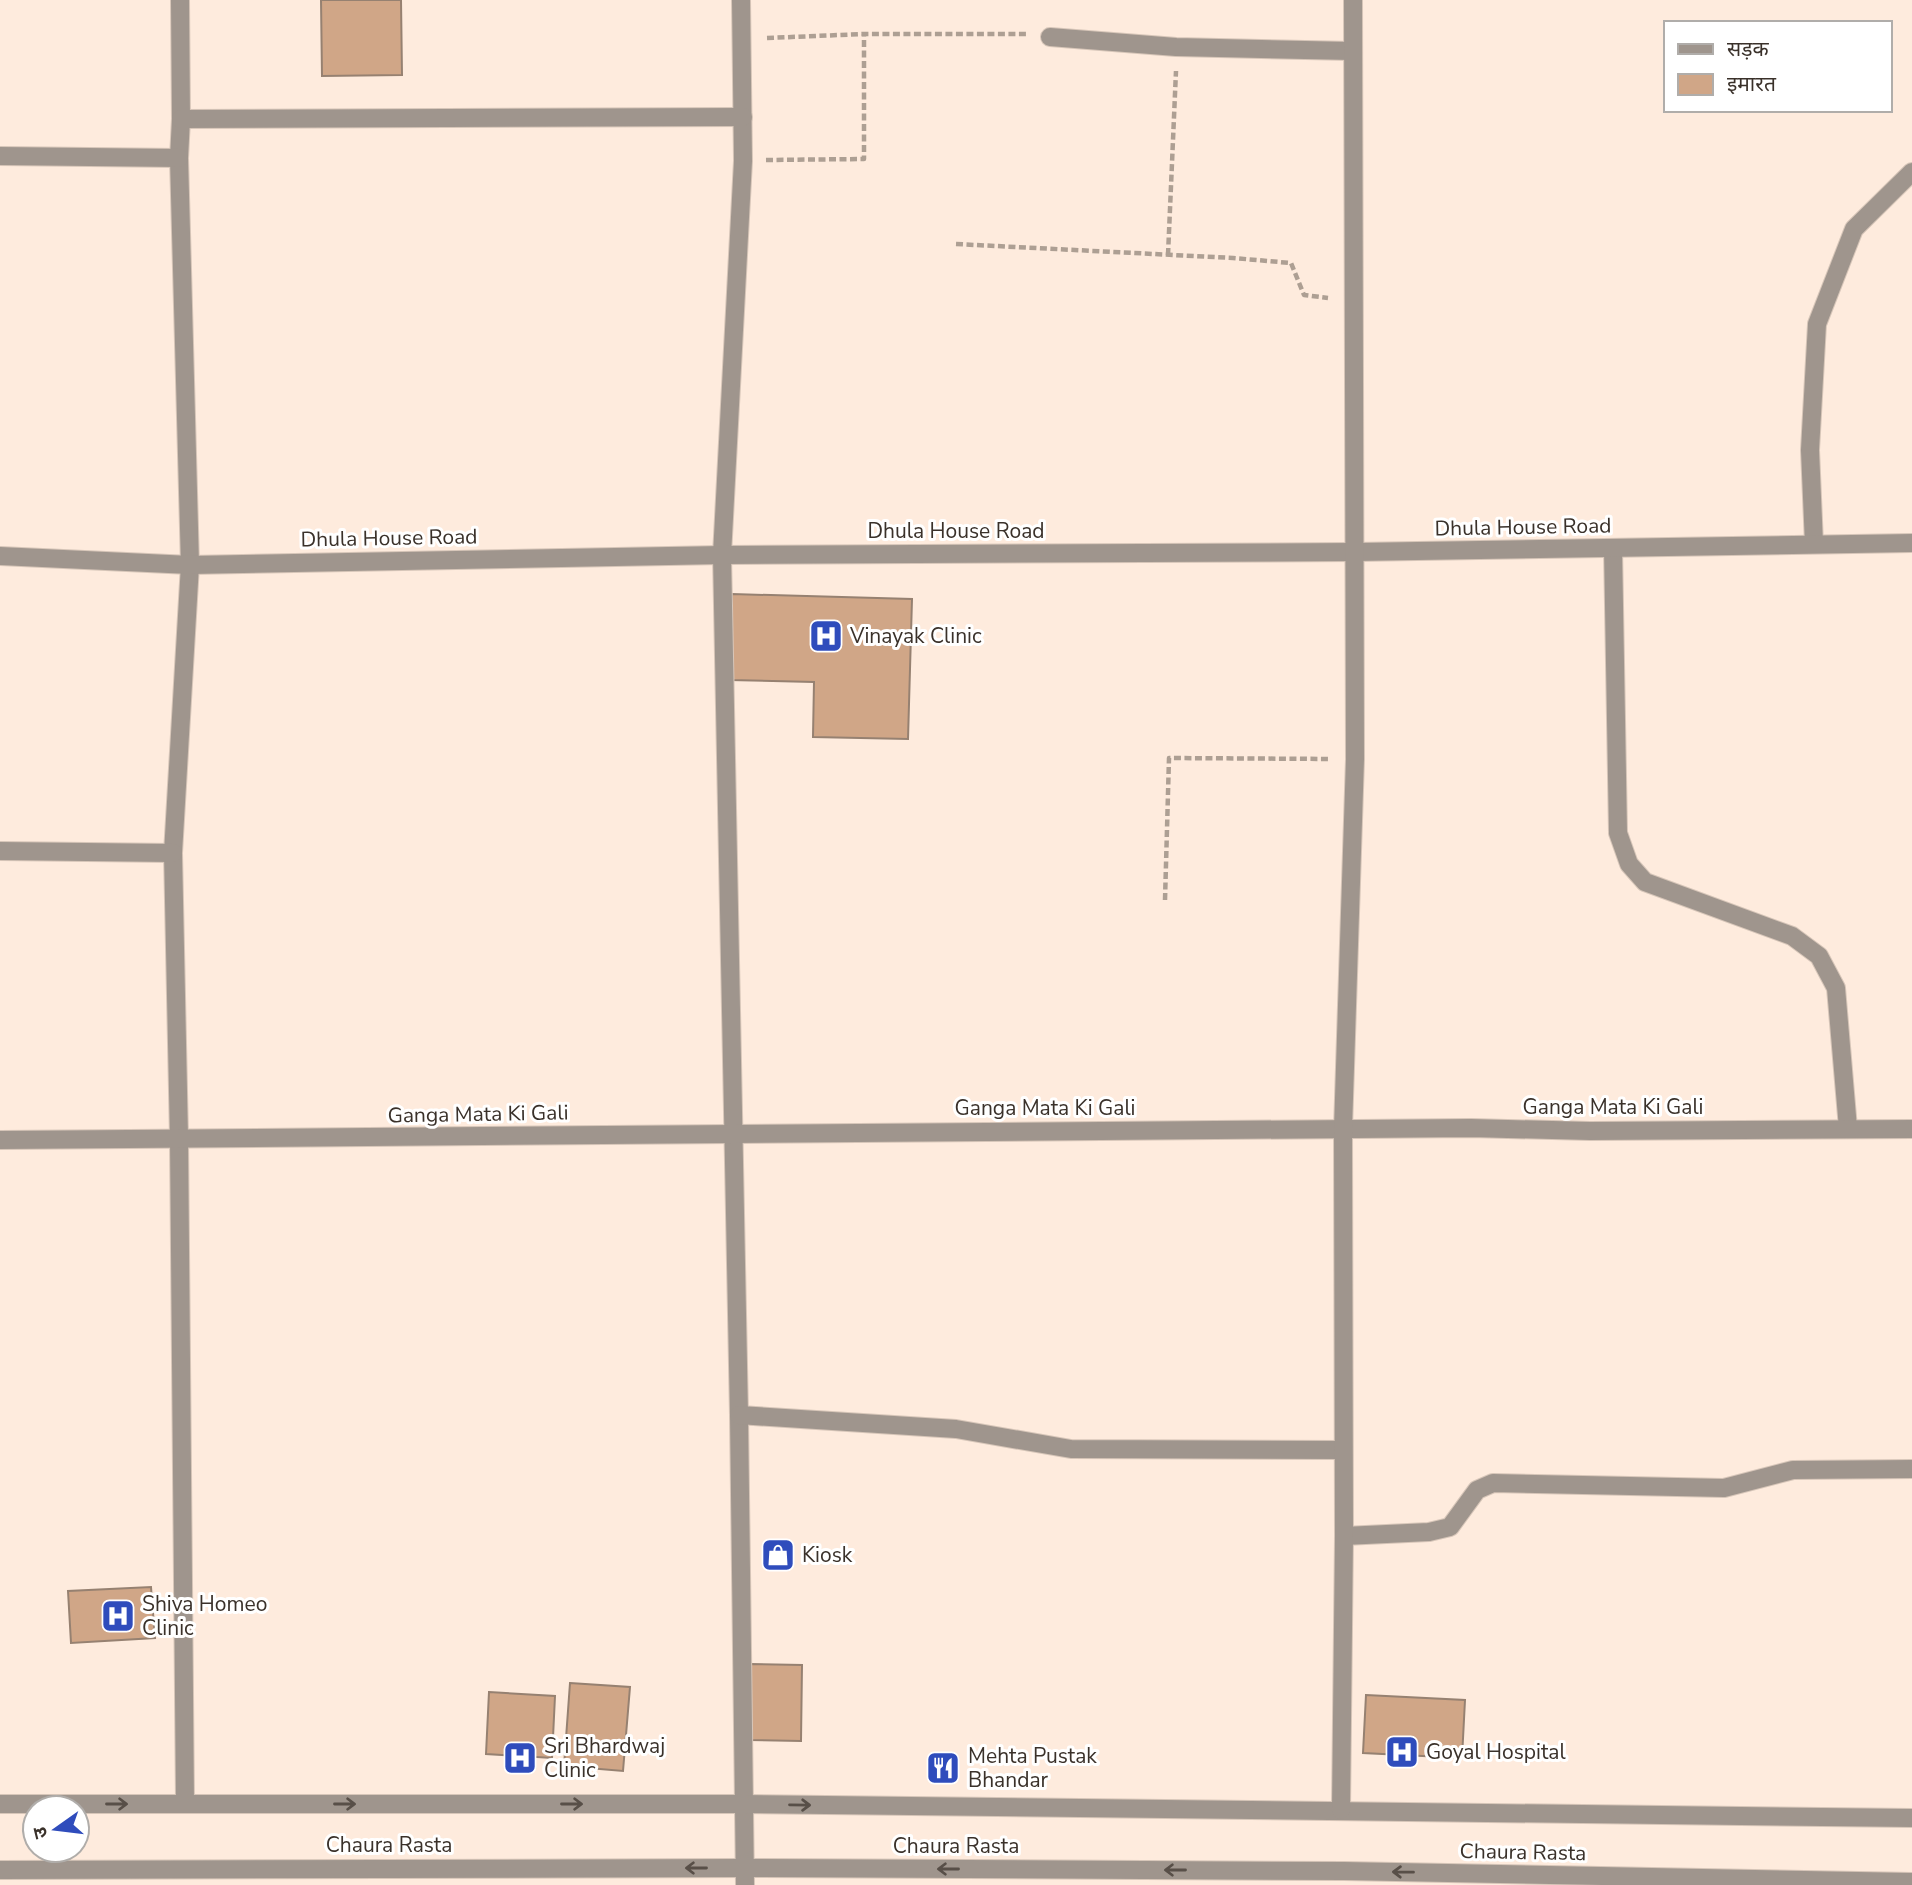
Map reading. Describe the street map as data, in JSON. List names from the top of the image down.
{
  "streets": {
    "street": ["Dhula House Road", "Ganga Mata Ki Gali", "Chaura Rasta"]
  },
  "places": {
    "hospital": [
      "Vinayak Clinic",
      "Shiva Homeo Clinic",
      "Goyal Hospital",
      "Sri Bhardwaj Clinic"
    ],
    "shop": ["Kiosk"],
    "restaurant": ["Mehta Pustak Bhandar"]
  },
  "legend": ["सड़क", "इमारत"],
  "north": "left"
}
